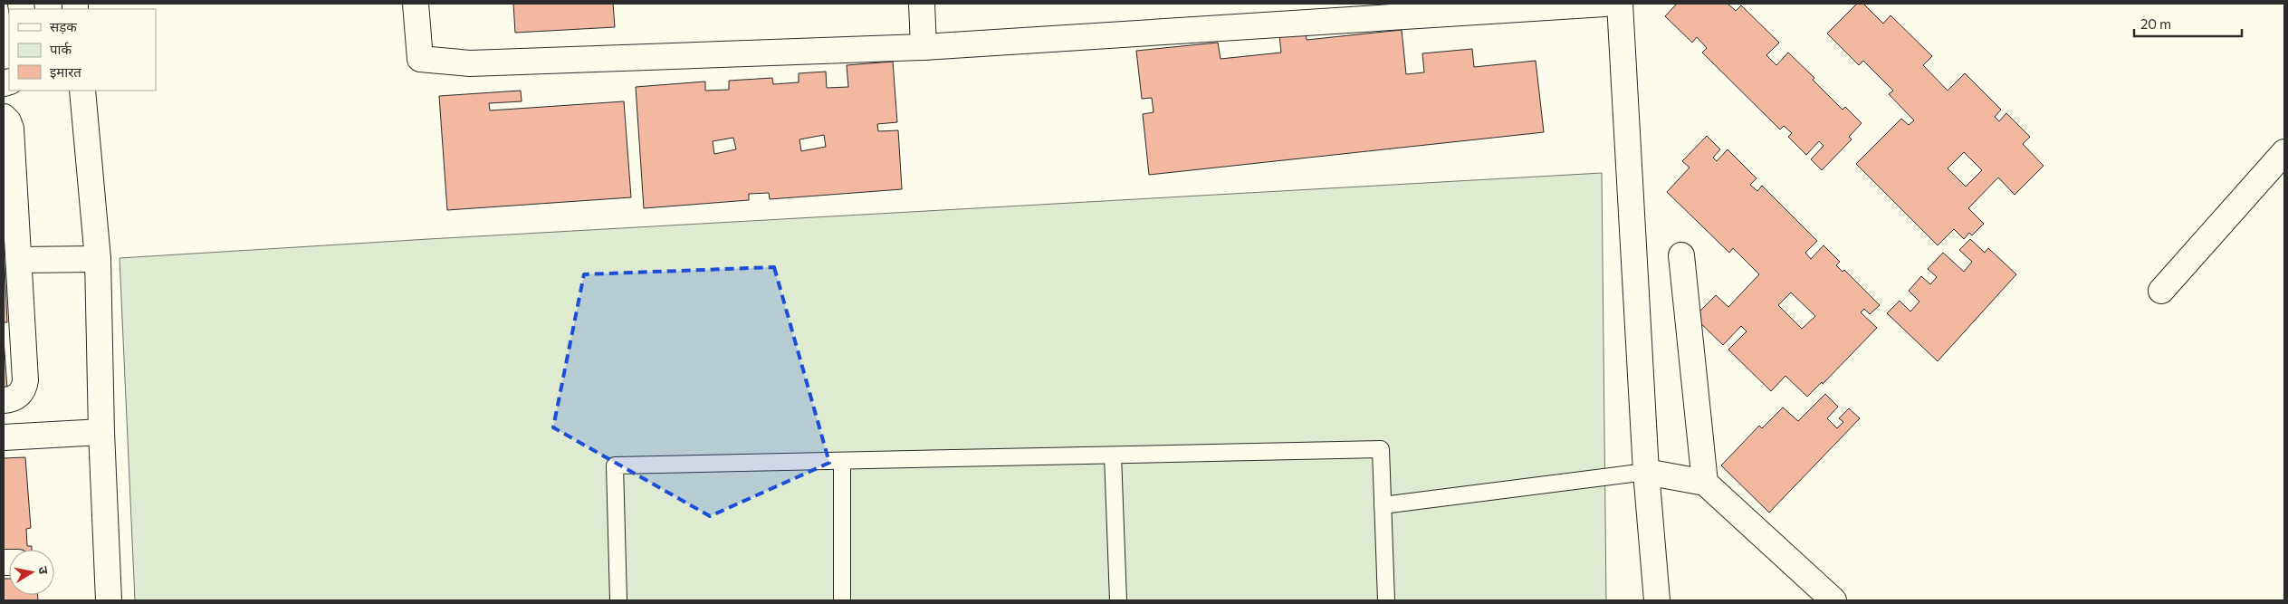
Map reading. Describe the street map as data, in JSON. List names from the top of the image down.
{
  "legend": ["सड़क", "पार्क", "इमारत"],
  "scale_bar": "20 m",
  "north": "right"
}
